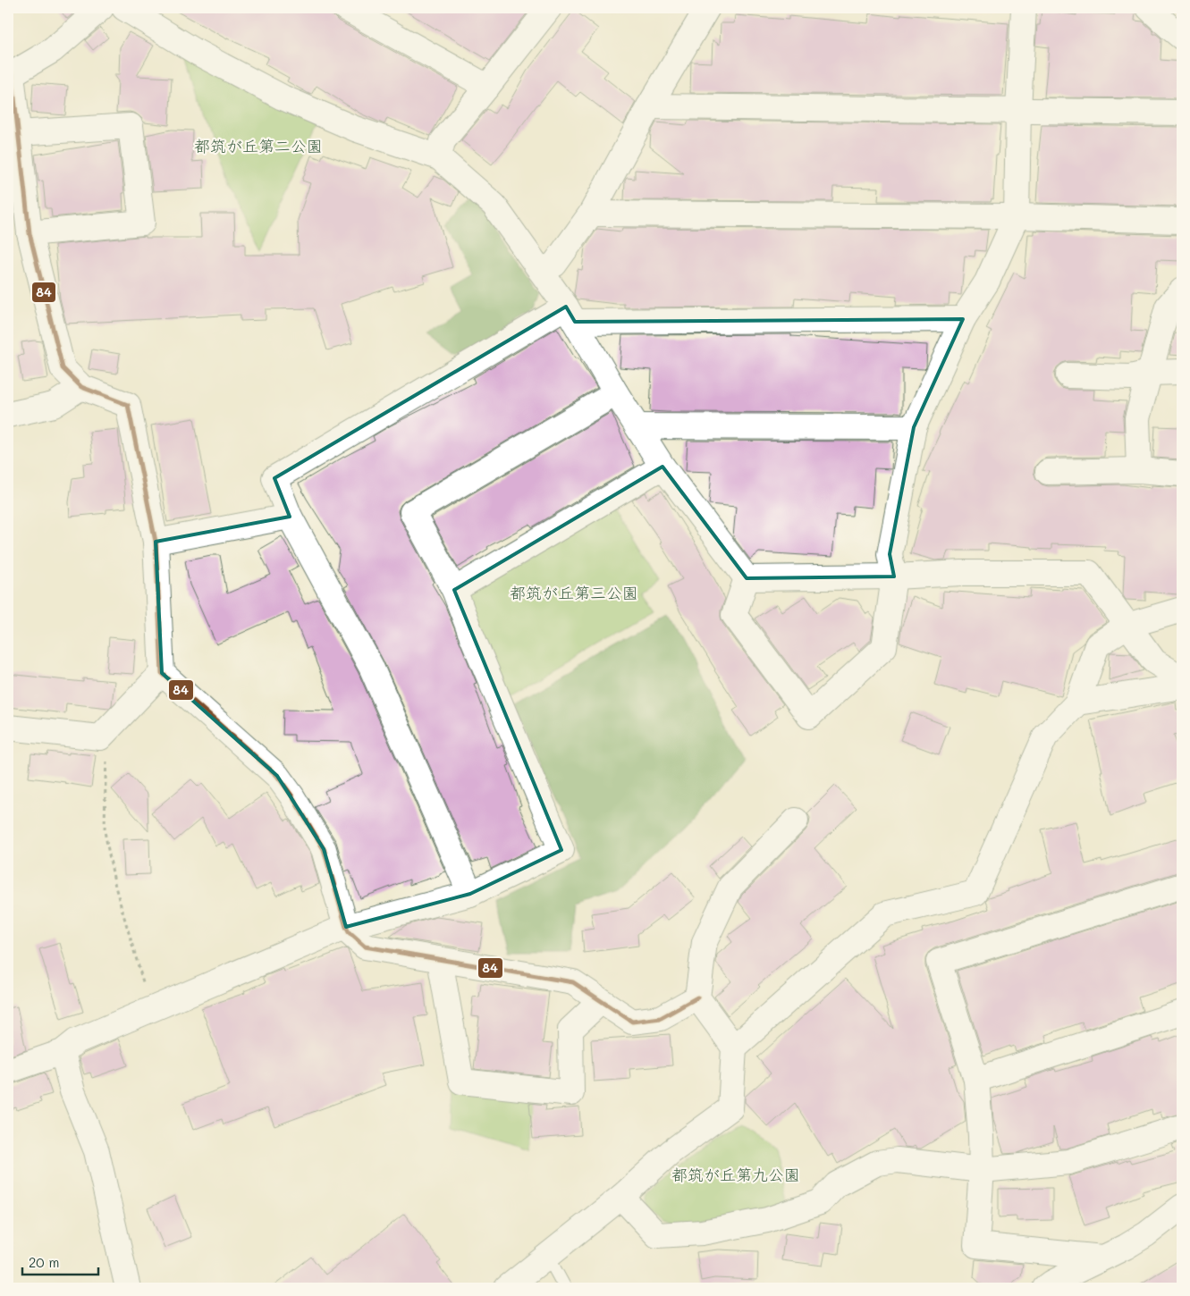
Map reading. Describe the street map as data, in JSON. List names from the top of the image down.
{
  "parks": ["都筑が丘第二公園", "都筑が丘第三公園", "都筑が丘第九公園"],
  "lines": ["transit line 84"],
  "scale_bar": "20 m"
}
